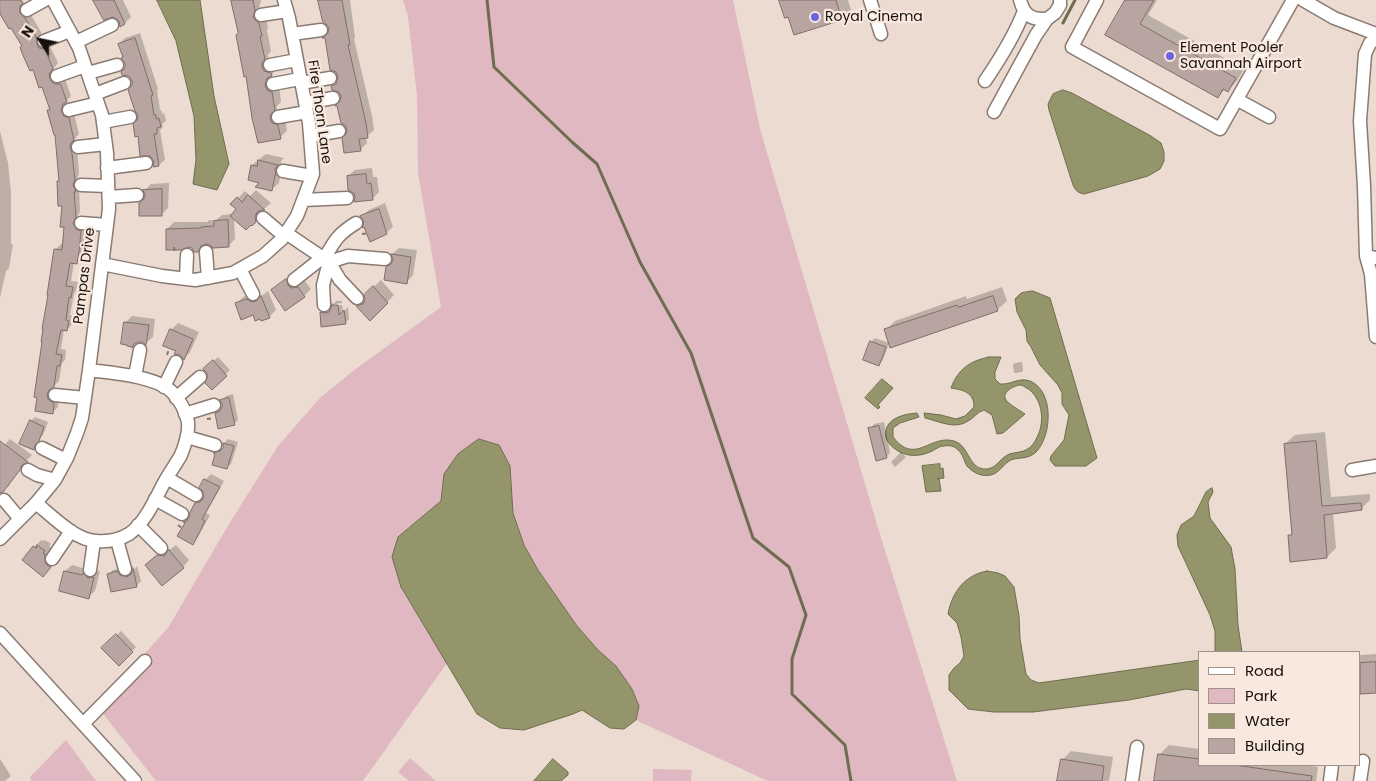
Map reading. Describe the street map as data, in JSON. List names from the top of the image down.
{
  "streets": {
    "street": ["Fire Thorn Lane", "Pampas Drive"]
  },
  "crossings": [
    ["Fire Thorn Lane", "Pampas Drive"]
  ],
  "places": ["Royal Cinema", "Element Pooler Savannah Airport"],
  "legend": [
    "Road",
    "Park",
    "Water",
    "Building"
  ],
  "north": "top left"
}
